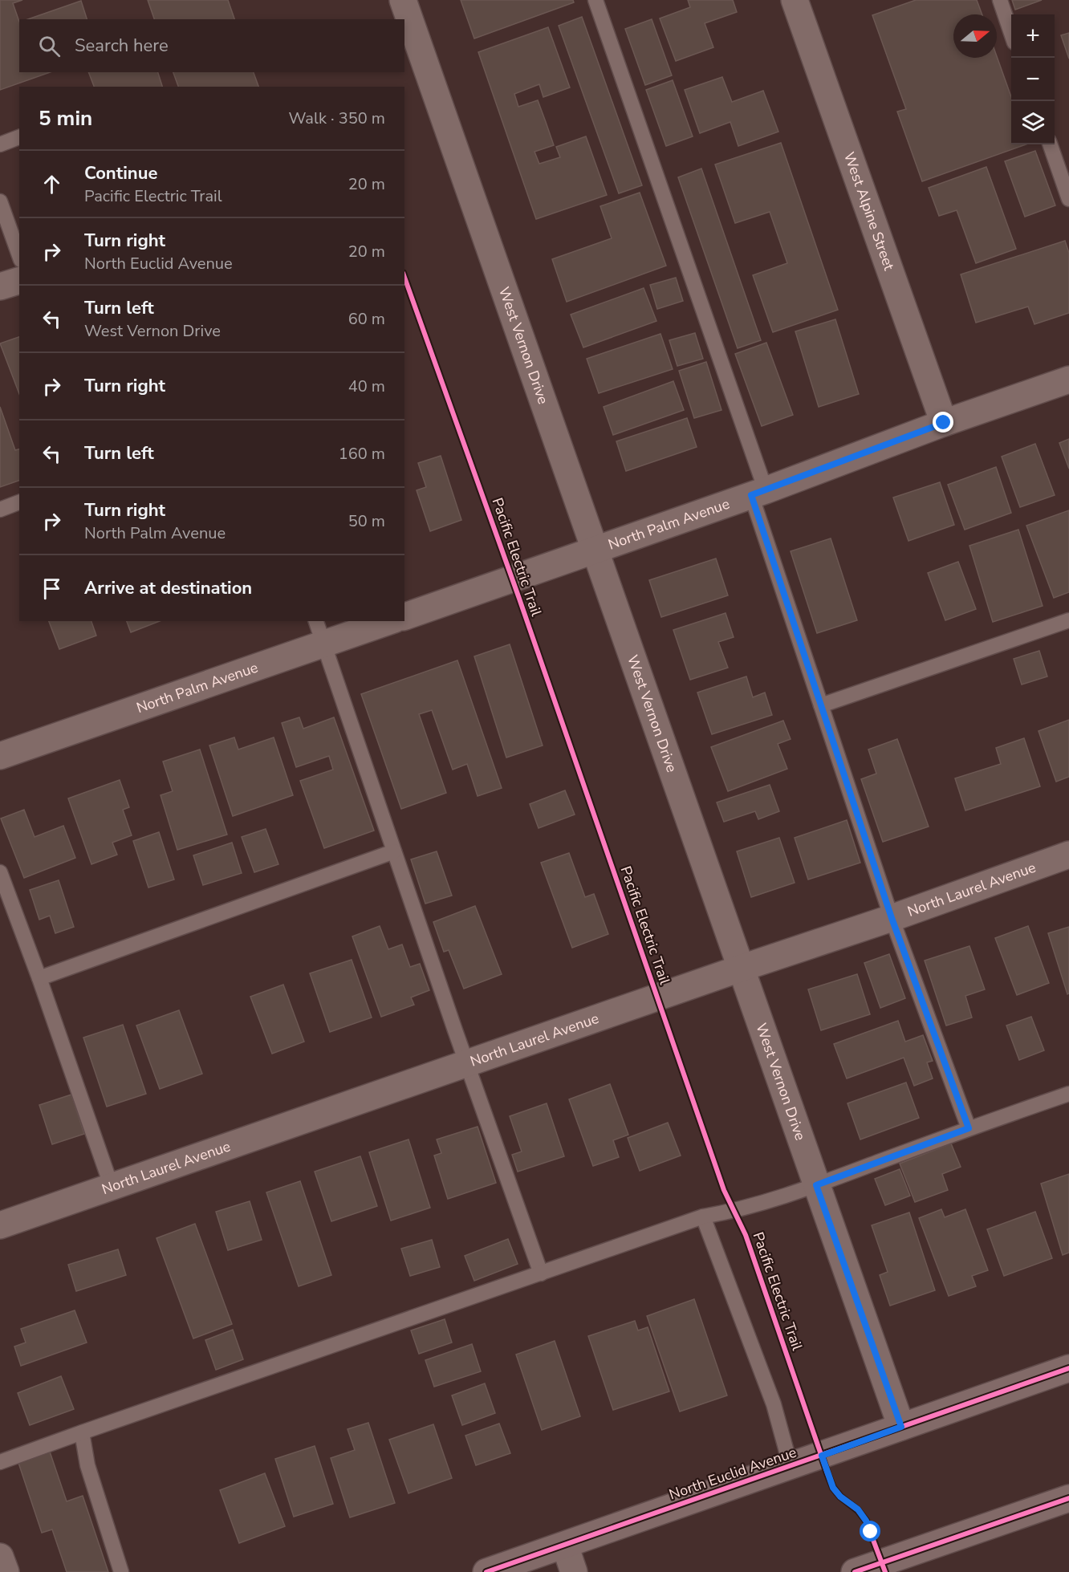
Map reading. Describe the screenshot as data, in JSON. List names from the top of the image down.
{
  "streets": {
    "main road": ["North Euclid Avenue"],
    "street": [
      "West Alpine Street",
      "West Vernon Drive",
      "North Palm Avenue",
      "North Laurel Avenue"
    ],
    "cycle path": ["Pacific Electric Trail"]
  },
  "crossings": [
    ["West Alpine Street", "North Palm Avenue"],
    ["West Vernon Drive", "North Palm Avenue"],
    ["West Vernon Drive", "North Laurel Avenue"],
    ["West Vernon Drive", "North Euclid Avenue"]
  ],
  "north": "right",
  "page": {
    "map_buttons": ["+", "−"],
    "search": "Search here",
    "heading": ["5 min", "Walk · 350 m"],
    "list": [
      ["Continue", "Pacific Electric Trail", "20 m"],
      ["Turn right", "North Euclid Avenue", "20 m"],
      ["Turn left", "West Vernon Drive", "60 m"],
      ["Turn right", "40 m"],
      ["Turn left", "160 m"],
      ["Turn right", "North Palm Avenue", "50 m"],
      "Arrive at destination"
    ]
  }
}
